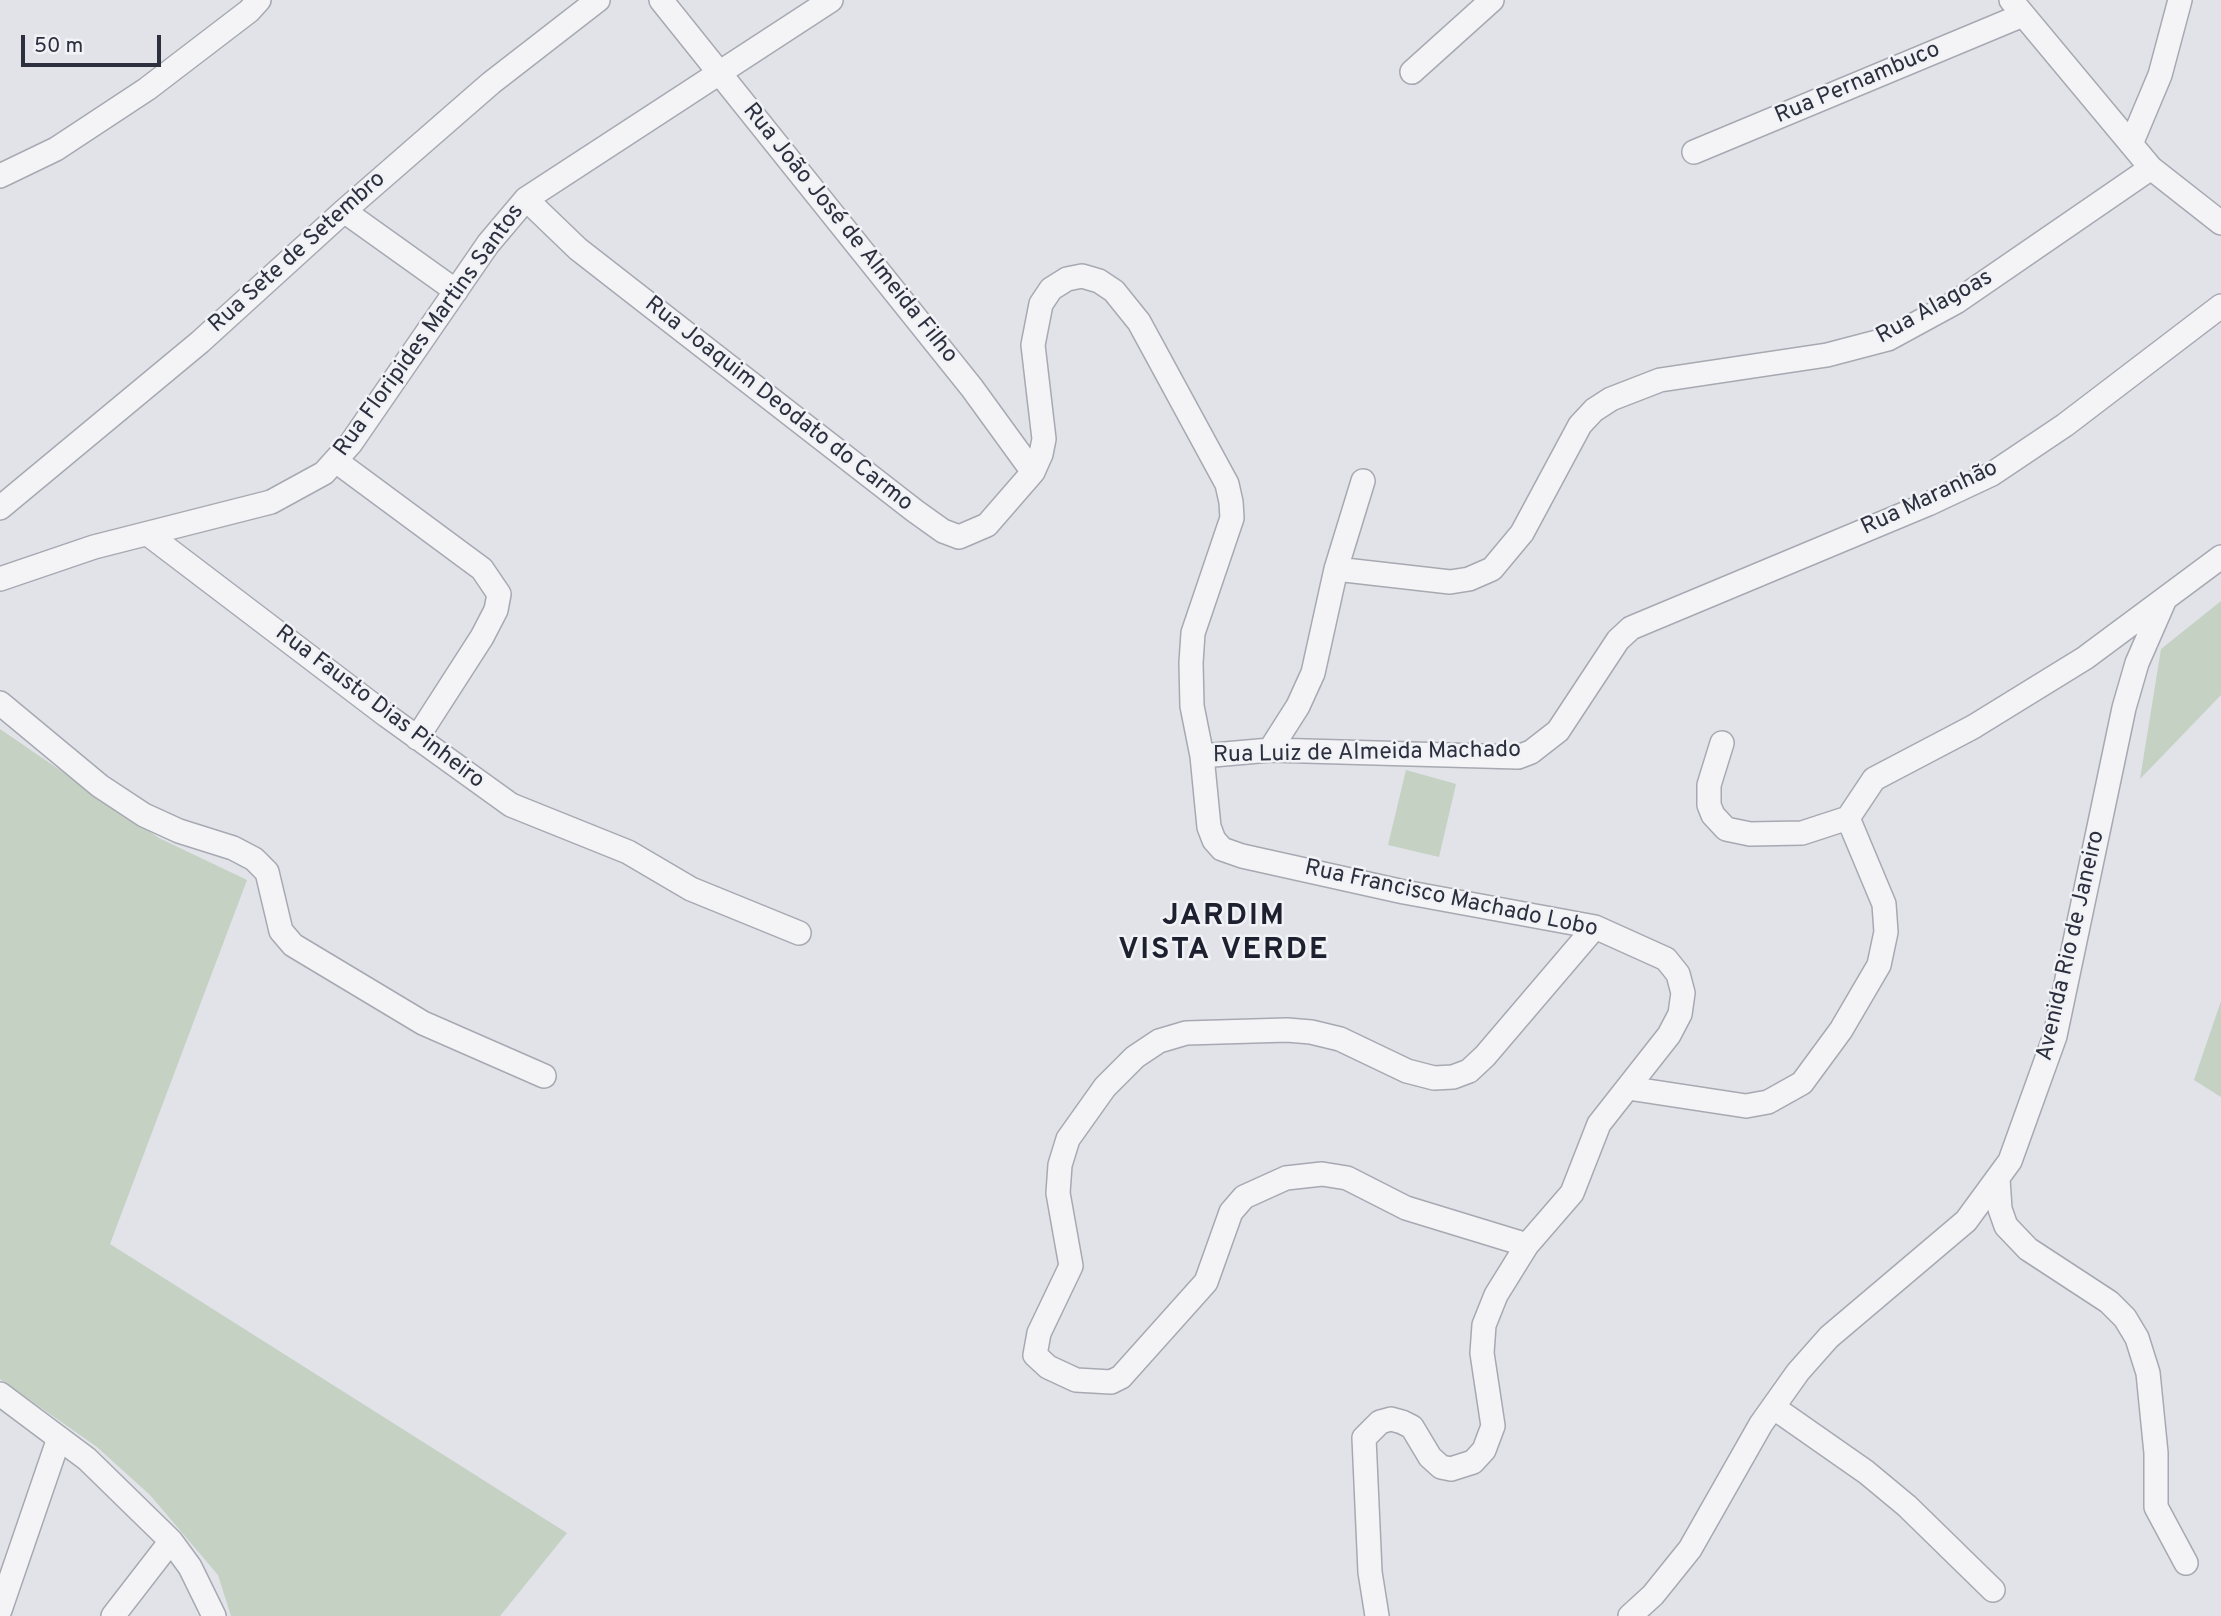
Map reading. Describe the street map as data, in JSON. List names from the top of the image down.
{
  "streets": {
    "street": [
      "Rua Pernambuco",
      "Rua João José de Almeida Filho",
      "Rua Sete de Setembro",
      "Rua Alagoas",
      "Rua Floripides Martins Santos",
      "Rua Joaquim Deodato do Carmo",
      "Rua Maranhão",
      "Rua Fausto Dias Pinheiro",
      "Rua Luiz de Almeida Machado",
      "Rua Francisco Machado Lobo",
      "Avenida Rio de Janeiro"
    ]
  },
  "crossings": [
    ["Rua João José de Almeida Filho", "Rua Floripides Martins Santos"],
    ["Rua João José de Almeida Filho", "Rua Joaquim Deodato do Carmo"],
    ["Rua João José de Almeida Filho", "Rua Luiz de Almeida Machado"],
    ["Rua Floripides Martins Santos", "Rua Joaquim Deodato do Carmo"],
    ["Rua Floripides Martins Santos", "Rua Fausto Dias Pinheiro"],
    ["Rua Joaquim Deodato do Carmo", "Rua Luiz de Almeida Machado"],
    ["Rua Maranhão", "Rua Luiz de Almeida Machado"],
    ["Rua Luiz de Almeida Machado", "Rua Francisco Machado Lobo"]
  ],
  "districts": ["JARDIM VISTA VERDE"],
  "scale_bar": "50 m"
}
